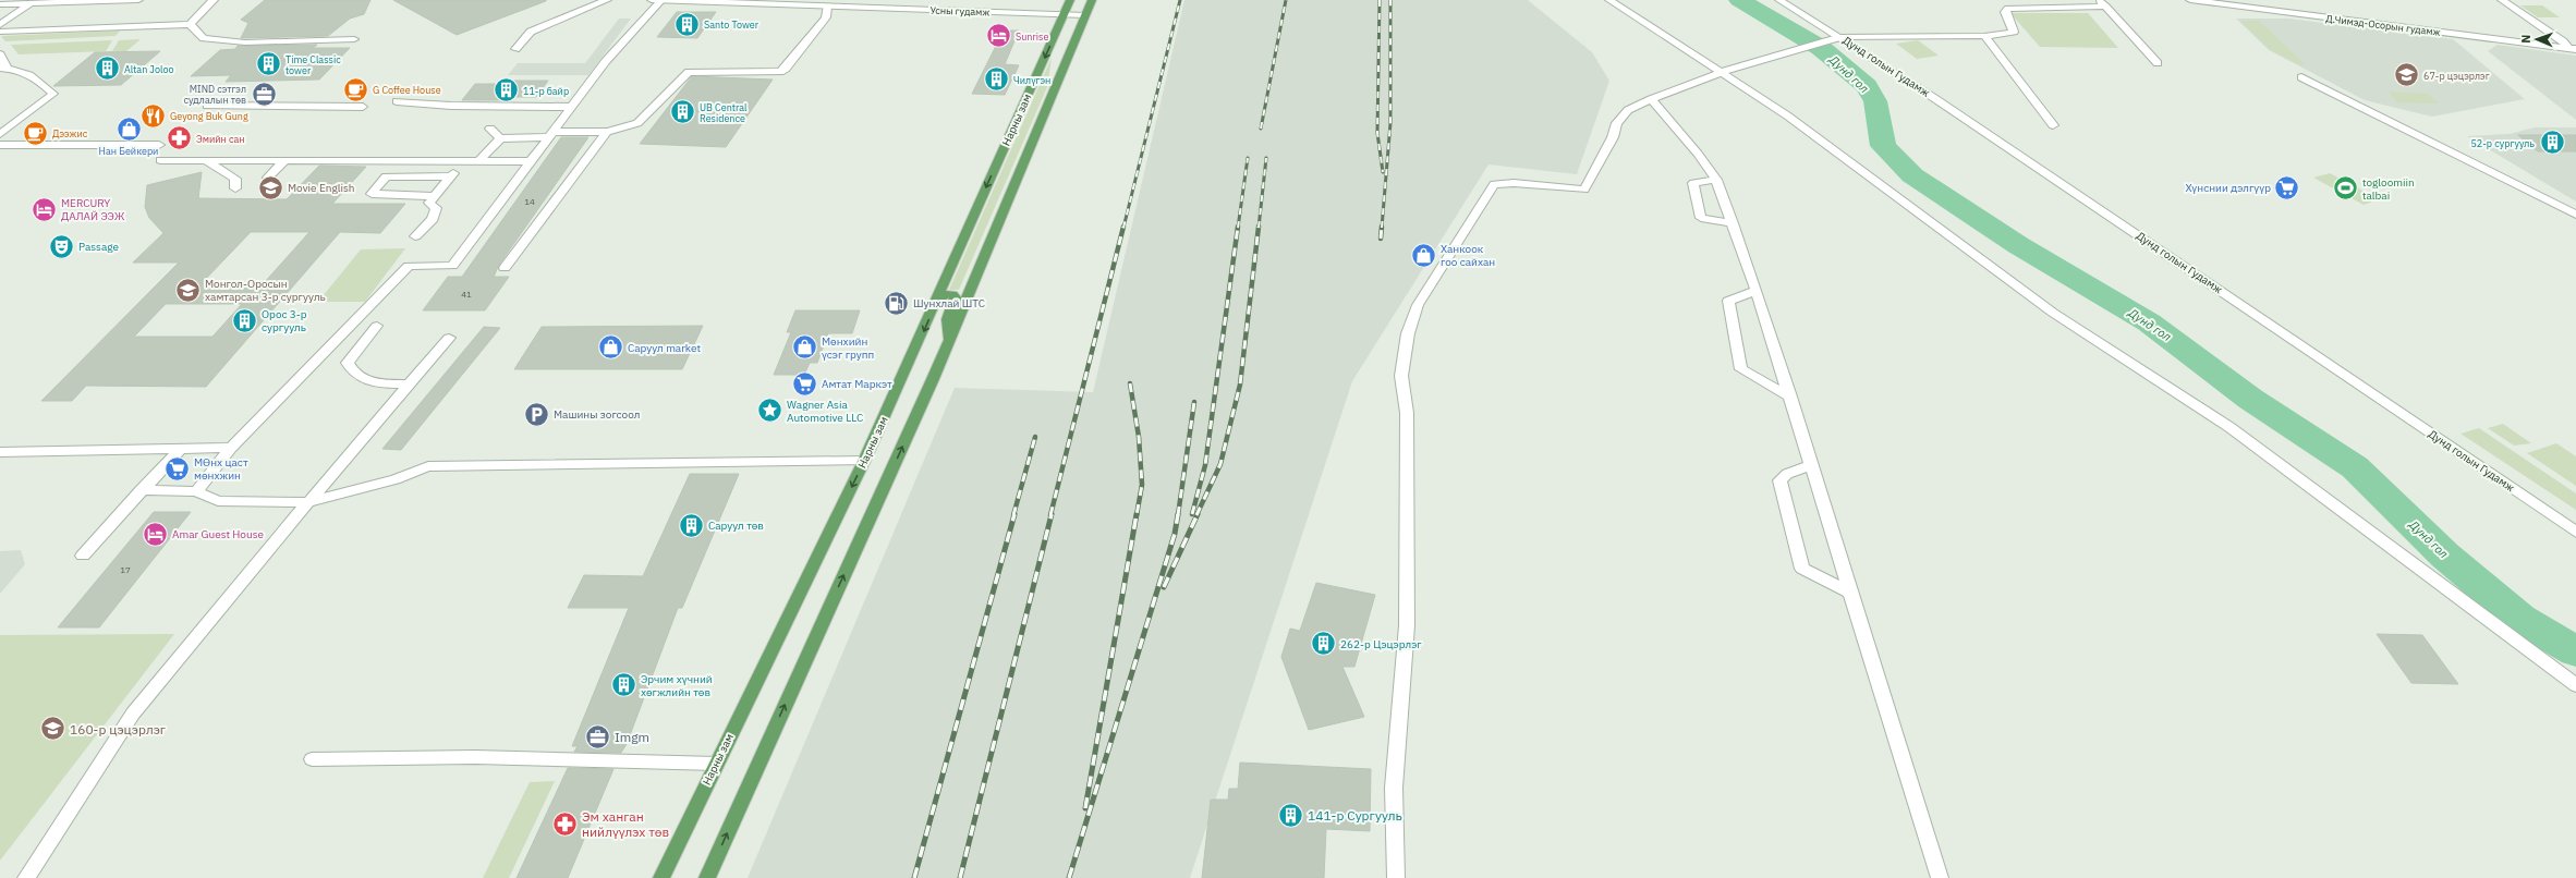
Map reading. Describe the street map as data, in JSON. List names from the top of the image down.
{
  "streets": {
    "main road": ["Нарны зам"],
    "street": ["Усны гудамж", "Д.Чимэд-Осорын гудамж", "Дунд голын Гудамж"]
  },
  "crossings": [
    ["Усны гудамж", "Нарны зам"]
  ],
  "water": ["Дунд гол"],
  "places": {
    "building": [
      "Santo Tower",
      "Time Classic tower",
      "Altan Joloo",
      "Чилүгэн",
      "11-р байр",
      "UB Central Residence",
      "52-р сургууль",
      "Орос 3-р сургууль",
      "Саруул төв",
      "262-р Цэцэрлэг",
      "Эрчим хүчний хөгжлийн төв",
      "141-р Сургууль"
    ],
    "hotel": ["Sunrise", "MERCURY ДАЛАЙ ЭЭЖ", "Amar Guest House"],
    "school or university": [
      "67-р цэцэрлэг",
      "Movie English",
      "Монгол-Оросын хамтарсан 3-р сургууль",
      "160-р цэцэрлэг"
    ],
    "cafe": ["G Coffee House", "Дээжис"],
    "office": ["MIND сэтгэл судлалын төв", "Imgm"],
    "restaurant": ["Geyong Buk Gung"],
    "shop": [
      "Нан Бейкери",
      "Ханкоок гоо сайхан",
      "Саруул market",
      "Мөнхийн үсэг групп"
    ],
    "pharmacy": ["Эмийн сан", "Эм ханган нийлүүлэх төв"],
    "supermarket": ["Хүнснии дэлгүүр", "Амтат Маркэт", "МӨнх цаст мөнхжин"],
    "sports": ["togloomiin talbai"],
    "theatre": ["Passage"],
    "fuel station": ["Шунхлай ШТС"],
    "place": ["Wagner Asia Automotive LLC"],
    "parking": ["Машины зогсоол"]
  },
  "house_numbers": ["14", "41", "17"],
  "north": "left"
}
